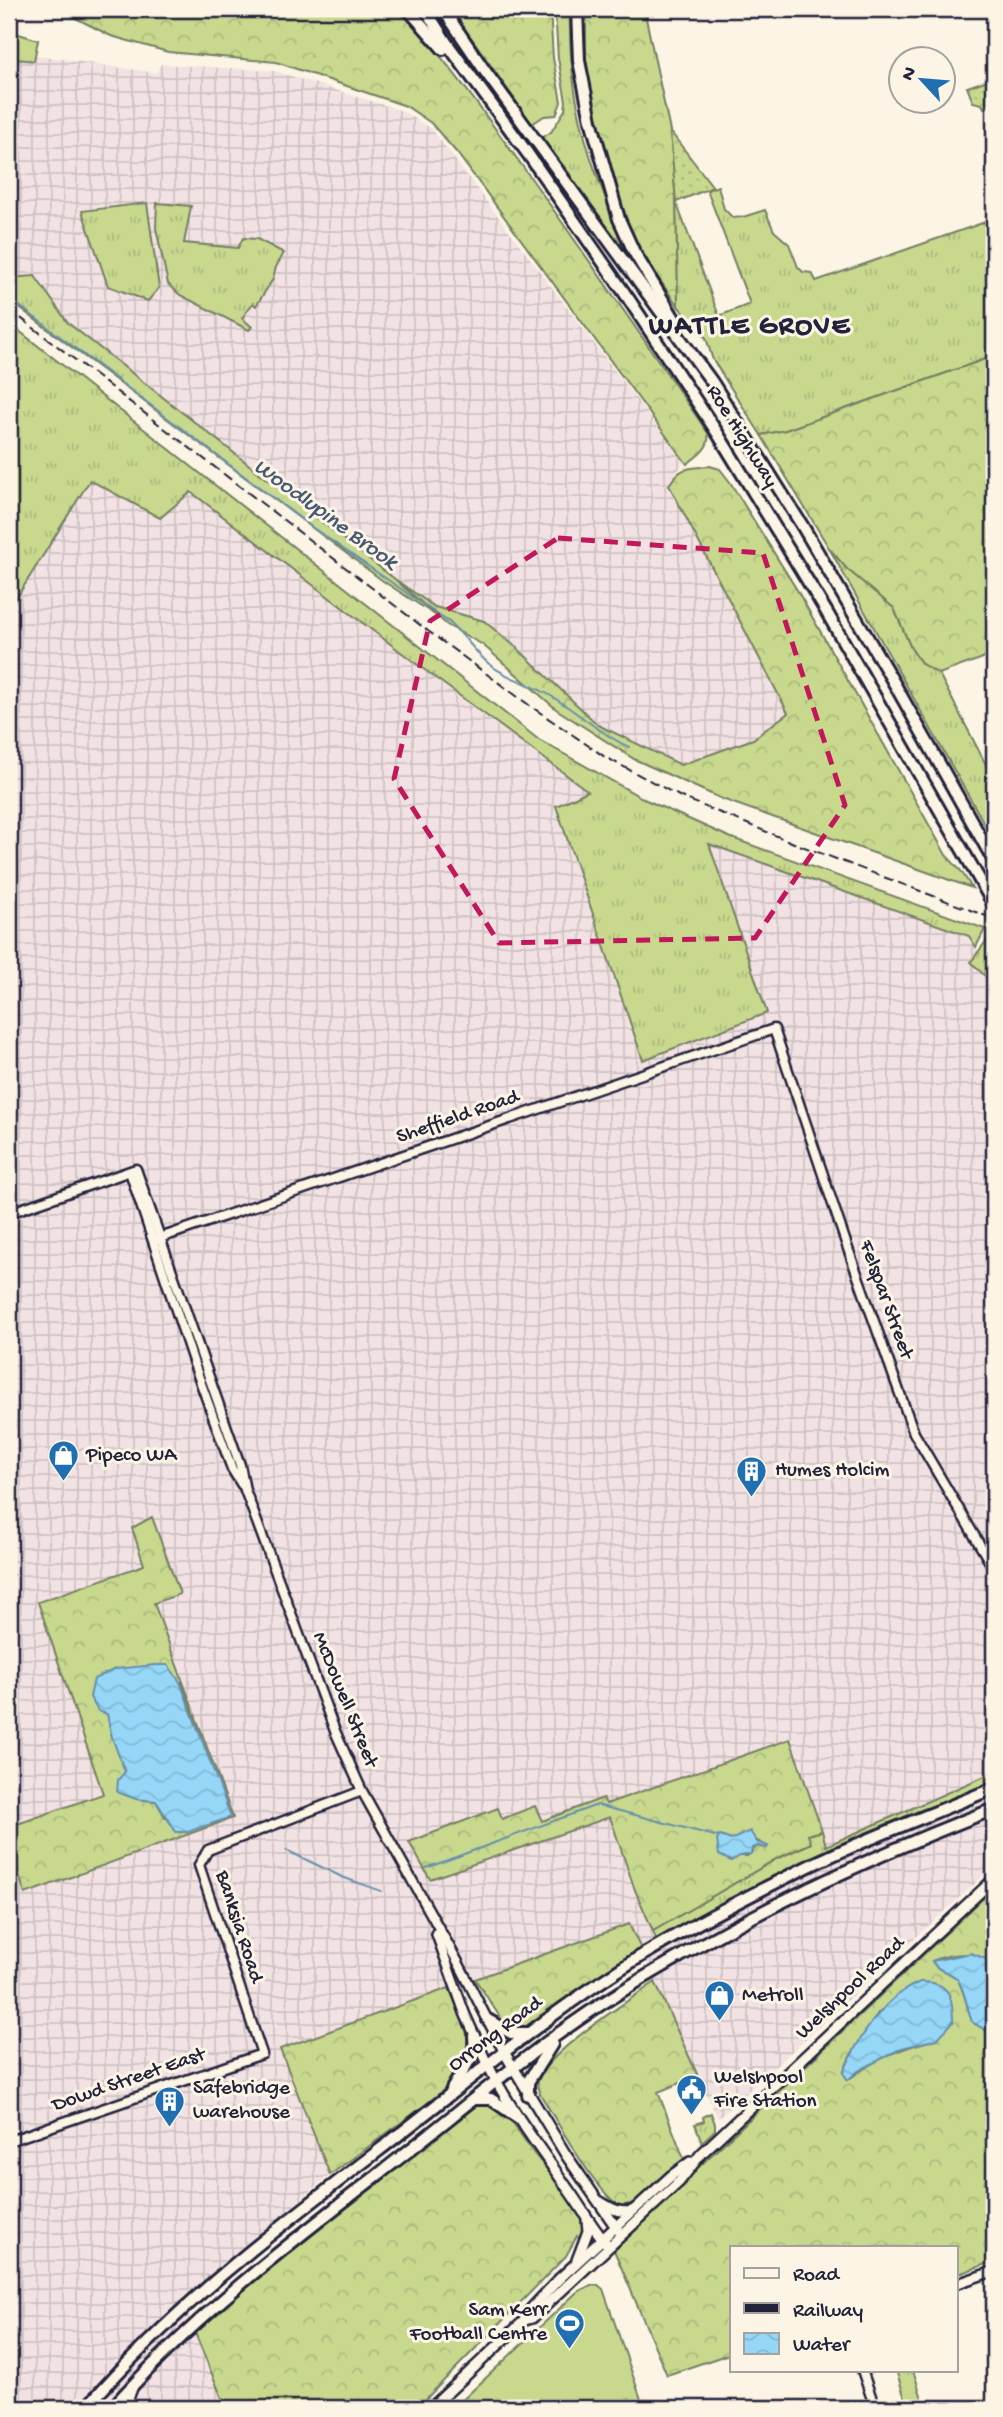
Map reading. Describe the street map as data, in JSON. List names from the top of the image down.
{
  "streets": {
    "highway": ["Roe Highway", "Orrong Road"],
    "main road": ["McDowell Street", "Welshpool Road"],
    "street": [
      "Sheffield Road",
      "Felspar Street",
      "Banksia Road",
      "Dowd Street East"
    ]
  },
  "crossings": [
    ["Sheffield Road", "Felspar Street"],
    ["Sheffield Road", "McDowell Street"],
    ["McDowell Street", "Banksia Road"],
    ["McDowell Street", "Welshpool Road"],
    ["McDowell Street", "Orrong Road"],
    ["Banksia Road", "Dowd Street East"]
  ],
  "districts": ["WATTLE GROVE"],
  "water": ["Woodlupine Brook"],
  "places": {
    "shop": ["Pipeco WA", "Metroll"],
    "building": ["Humes Holcim", "Safebridge warehouse"],
    "public building": ["Welshpool Fire Station"],
    "sports": ["Sam Kerr Football Centre"]
  },
  "legend": ["Road", "Railway", "Water"],
  "north": "top left"
}
